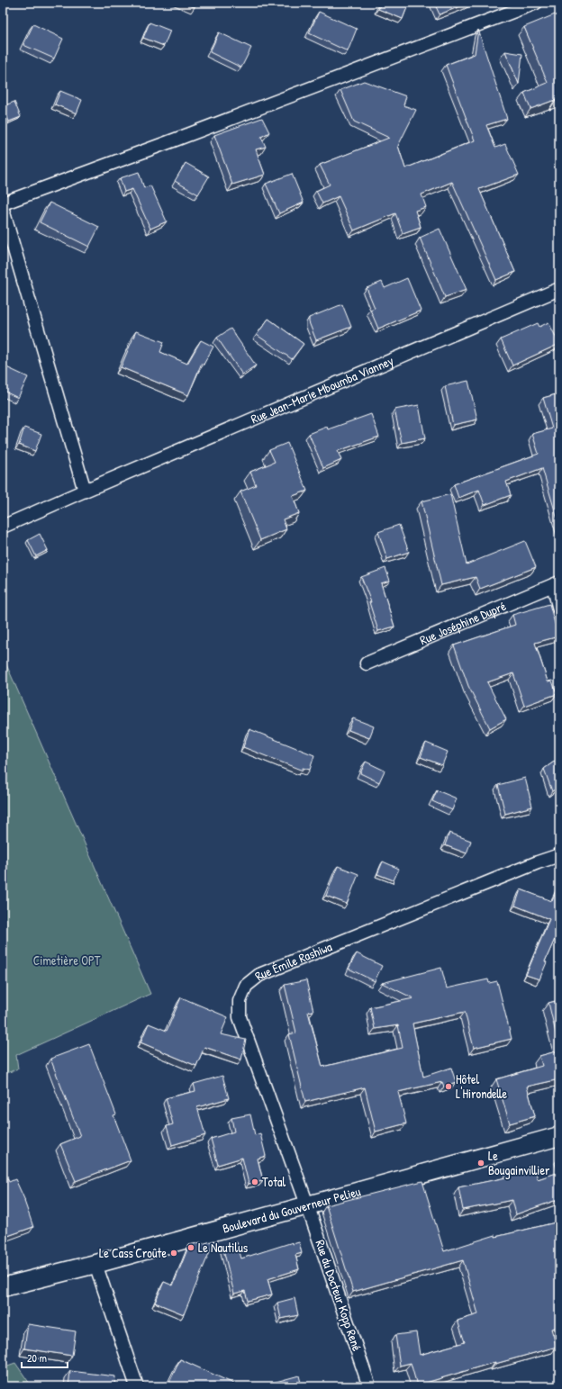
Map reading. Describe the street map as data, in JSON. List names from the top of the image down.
{
  "streets": {
    "street": [
      "Rue Jean-Marie Mboumba Vianney",
      "Rue Joséphine Dupré",
      "Rue Émile Rashiwa",
      "Boulevard du Gouverneur Pelieu",
      "Rue du Docteur Kopp René"
    ]
  },
  "crossings": [
    ["Rue Émile Rashiwa", "Boulevard du Gouverneur Pelieu"],
    ["Rue Émile Rashiwa", "Rue du Docteur Kopp René"],
    ["Boulevard du Gouverneur Pelieu", "Rue du Docteur Kopp René"]
  ],
  "parks": ["Cimetière OPT"],
  "places": [
    "Hôtel L'Hirondelle",
    "Le Bougainvillier",
    "Total",
    "Le Nautilus",
    "Le Cass'Croûte"
  ],
  "scale_bar": "20 m"
}
